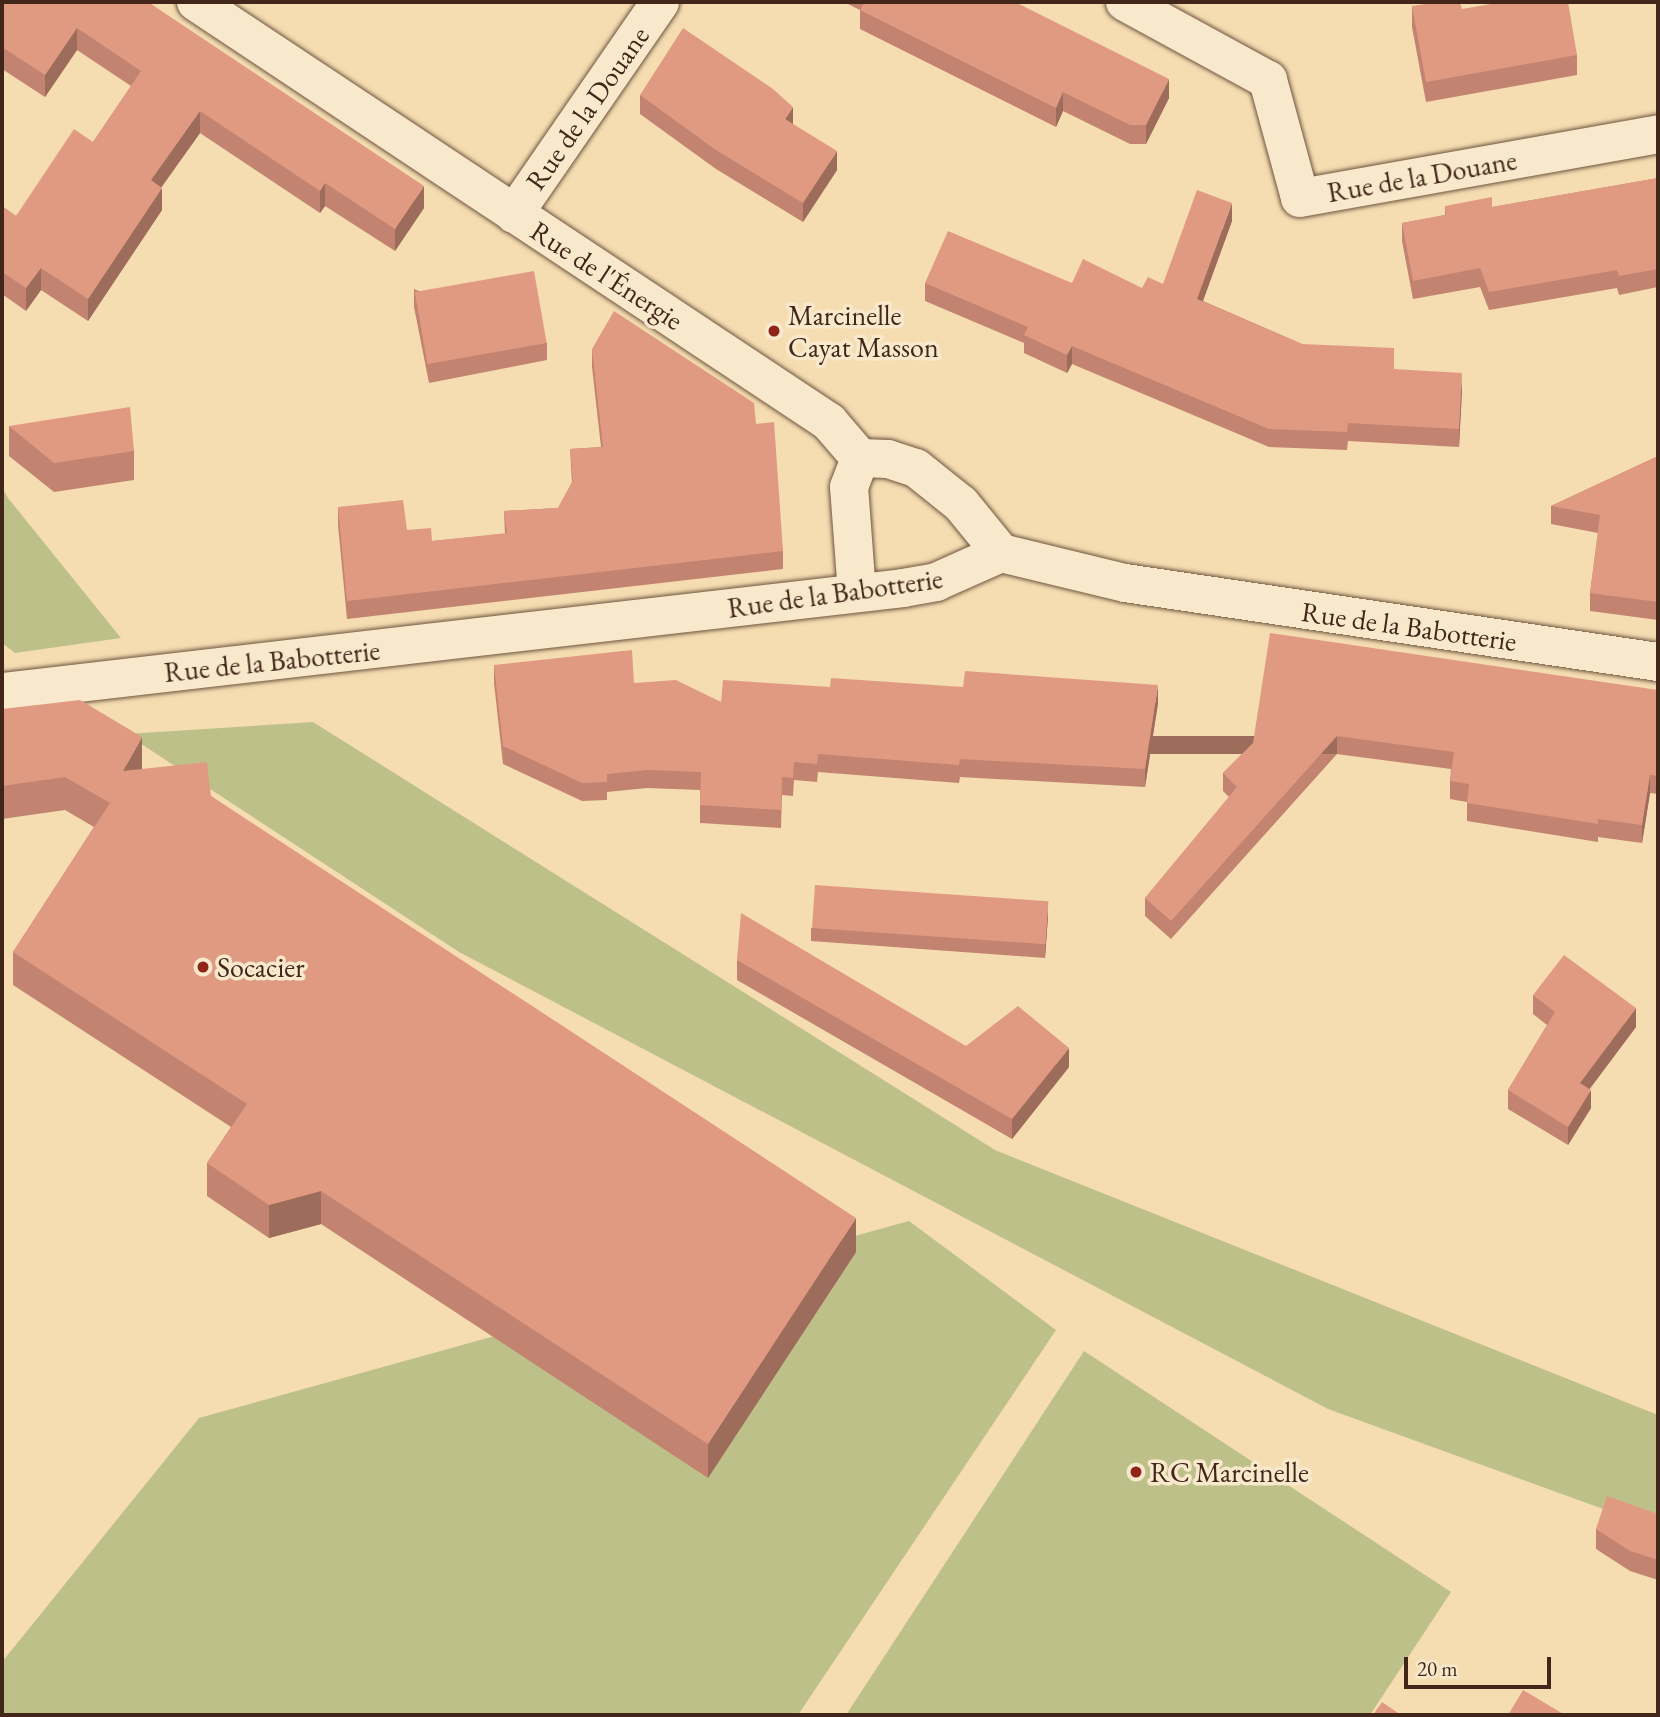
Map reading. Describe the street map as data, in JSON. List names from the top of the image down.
{
  "streets": {
    "street": ["Rue de la Douane", "Rue de l'Énergie", "Rue de la Babotterie"]
  },
  "crossings": [
    ["Rue de la Douane", "Rue de l'Énergie"]
  ],
  "places": ["Marcinelle Cayat Masson", "Socacier", "RC Marcinelle"],
  "scale_bar": "20 m"
}
